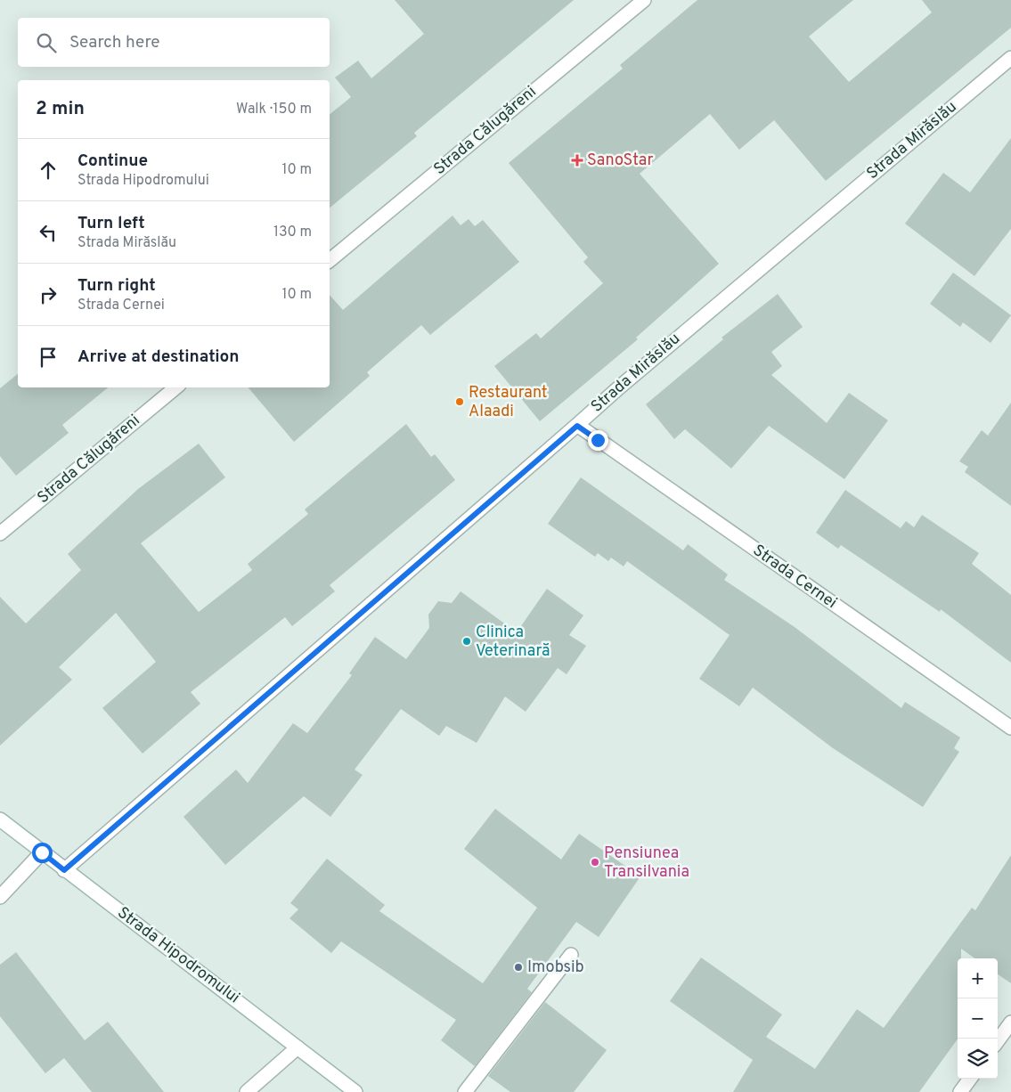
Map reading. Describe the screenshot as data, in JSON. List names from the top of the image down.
{
  "streets": {
    "street": [
      "Strada Călugăreni",
      "Strada Mirăslău",
      "Strada Cernei",
      "Strada Hipodromului"
    ]
  },
  "crossings": [
    ["Strada Mirăslău", "Strada Cernei"],
    ["Strada Mirăslău", "Strada Hipodromului"]
  ],
  "places": {
    "health": ["SanoStar"],
    "other": [
      "Restaurant Alaadi",
      "Clinica Veterinară",
      "Pensiunea Transilvania",
      "Imobsib"
    ]
  },
  "page": {
    "search": "Search here",
    "heading": ["2 min", "Walk · 150 m"],
    "list": [
      ["Continue", "Strada Hipodromului", "10 m"],
      ["Turn left", "Strada Mirăslău", "130 m"],
      ["Turn right", "Strada Cernei", "10 m"],
      "Arrive at destination"
    ],
    "map_buttons": ["+", "−"]
  }
}
